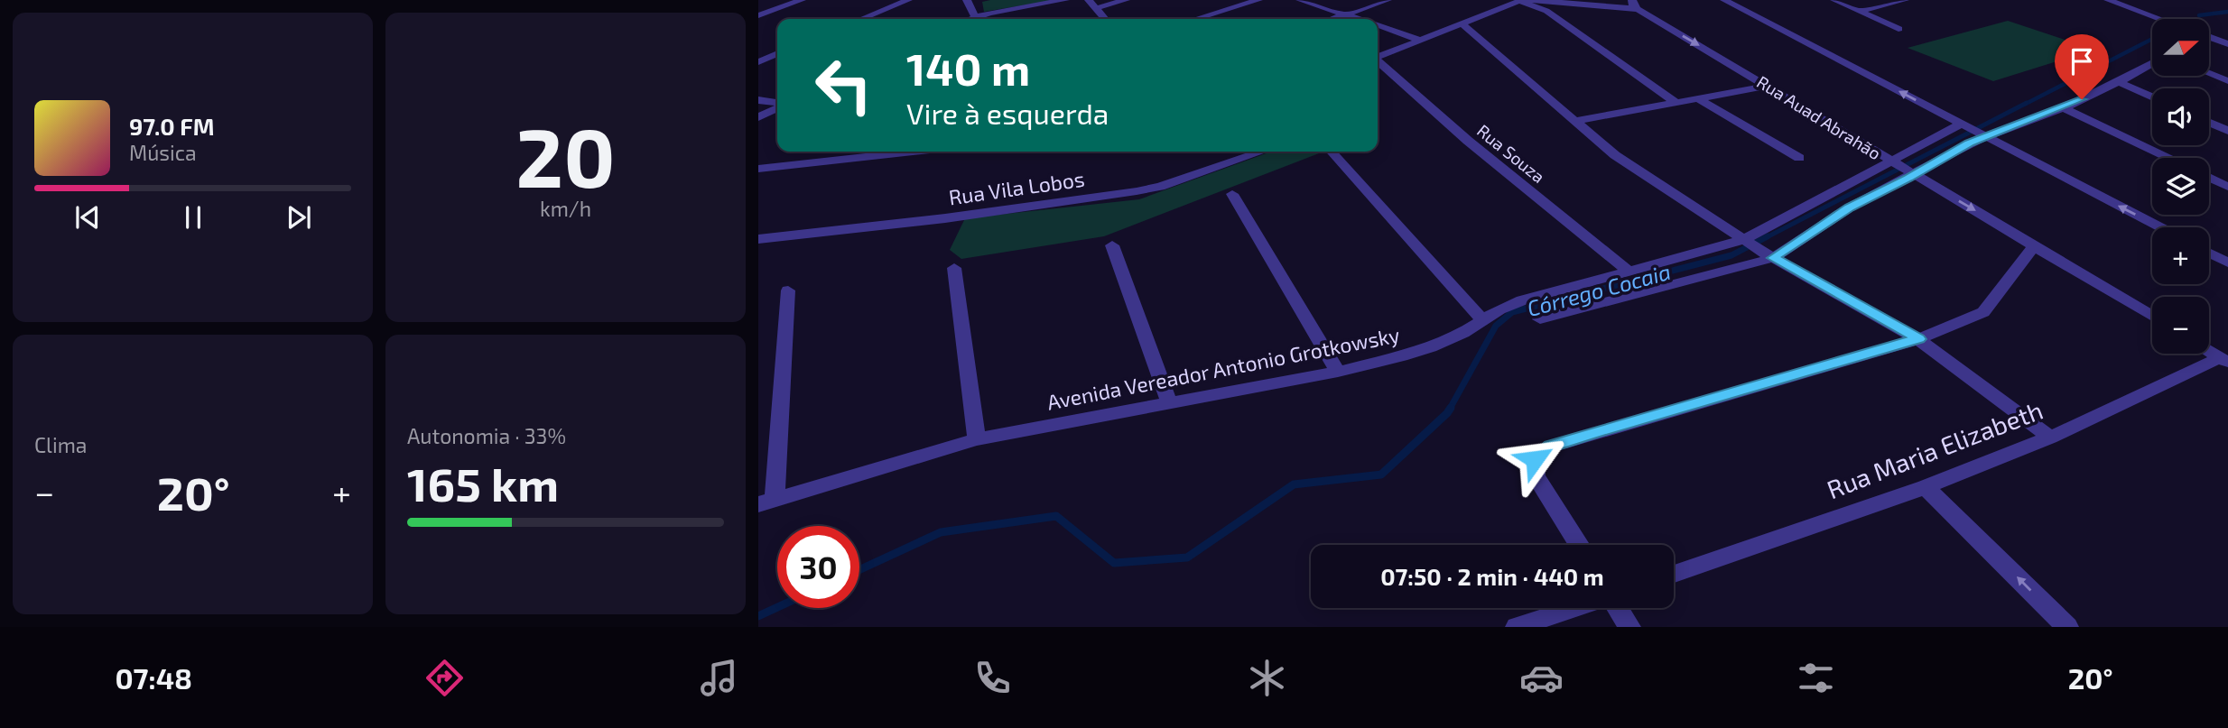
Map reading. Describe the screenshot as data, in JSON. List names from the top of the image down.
{
  "streets": {
    "street": [
      "Rua Auad Abrahão",
      "Rua Souza",
      "Rua Vila Lobos",
      "Avenida Vereador Antonio Grotkowsky",
      "Rua Maria Elizabeth"
    ]
  },
  "crossings": [
    ["Rua Auad Abrahão", "Avenida Vereador Antonio Grotkowsky"],
    ["Rua Souza", "Avenida Vereador Antonio Grotkowsky"]
  ],
  "water": ["Córrego Cocaia"],
  "north": "right",
  "page": {
    "tile": [
      ["20", "km/h"],
      "Clima",
      ["Autonomia · 33%", "165 km"]
    ],
    "map_buttons": ["+", "−"],
    "turn": ["140 m", "Vire à esquerda"],
    "song": ["97.0 FM", "Música"],
    "heat": ["−", "20°", "+"],
    "limit": "30",
    "trip": "07:50 · 2 min · 440 m",
    "tabs": ["07:48", "20°"]
  }
}
